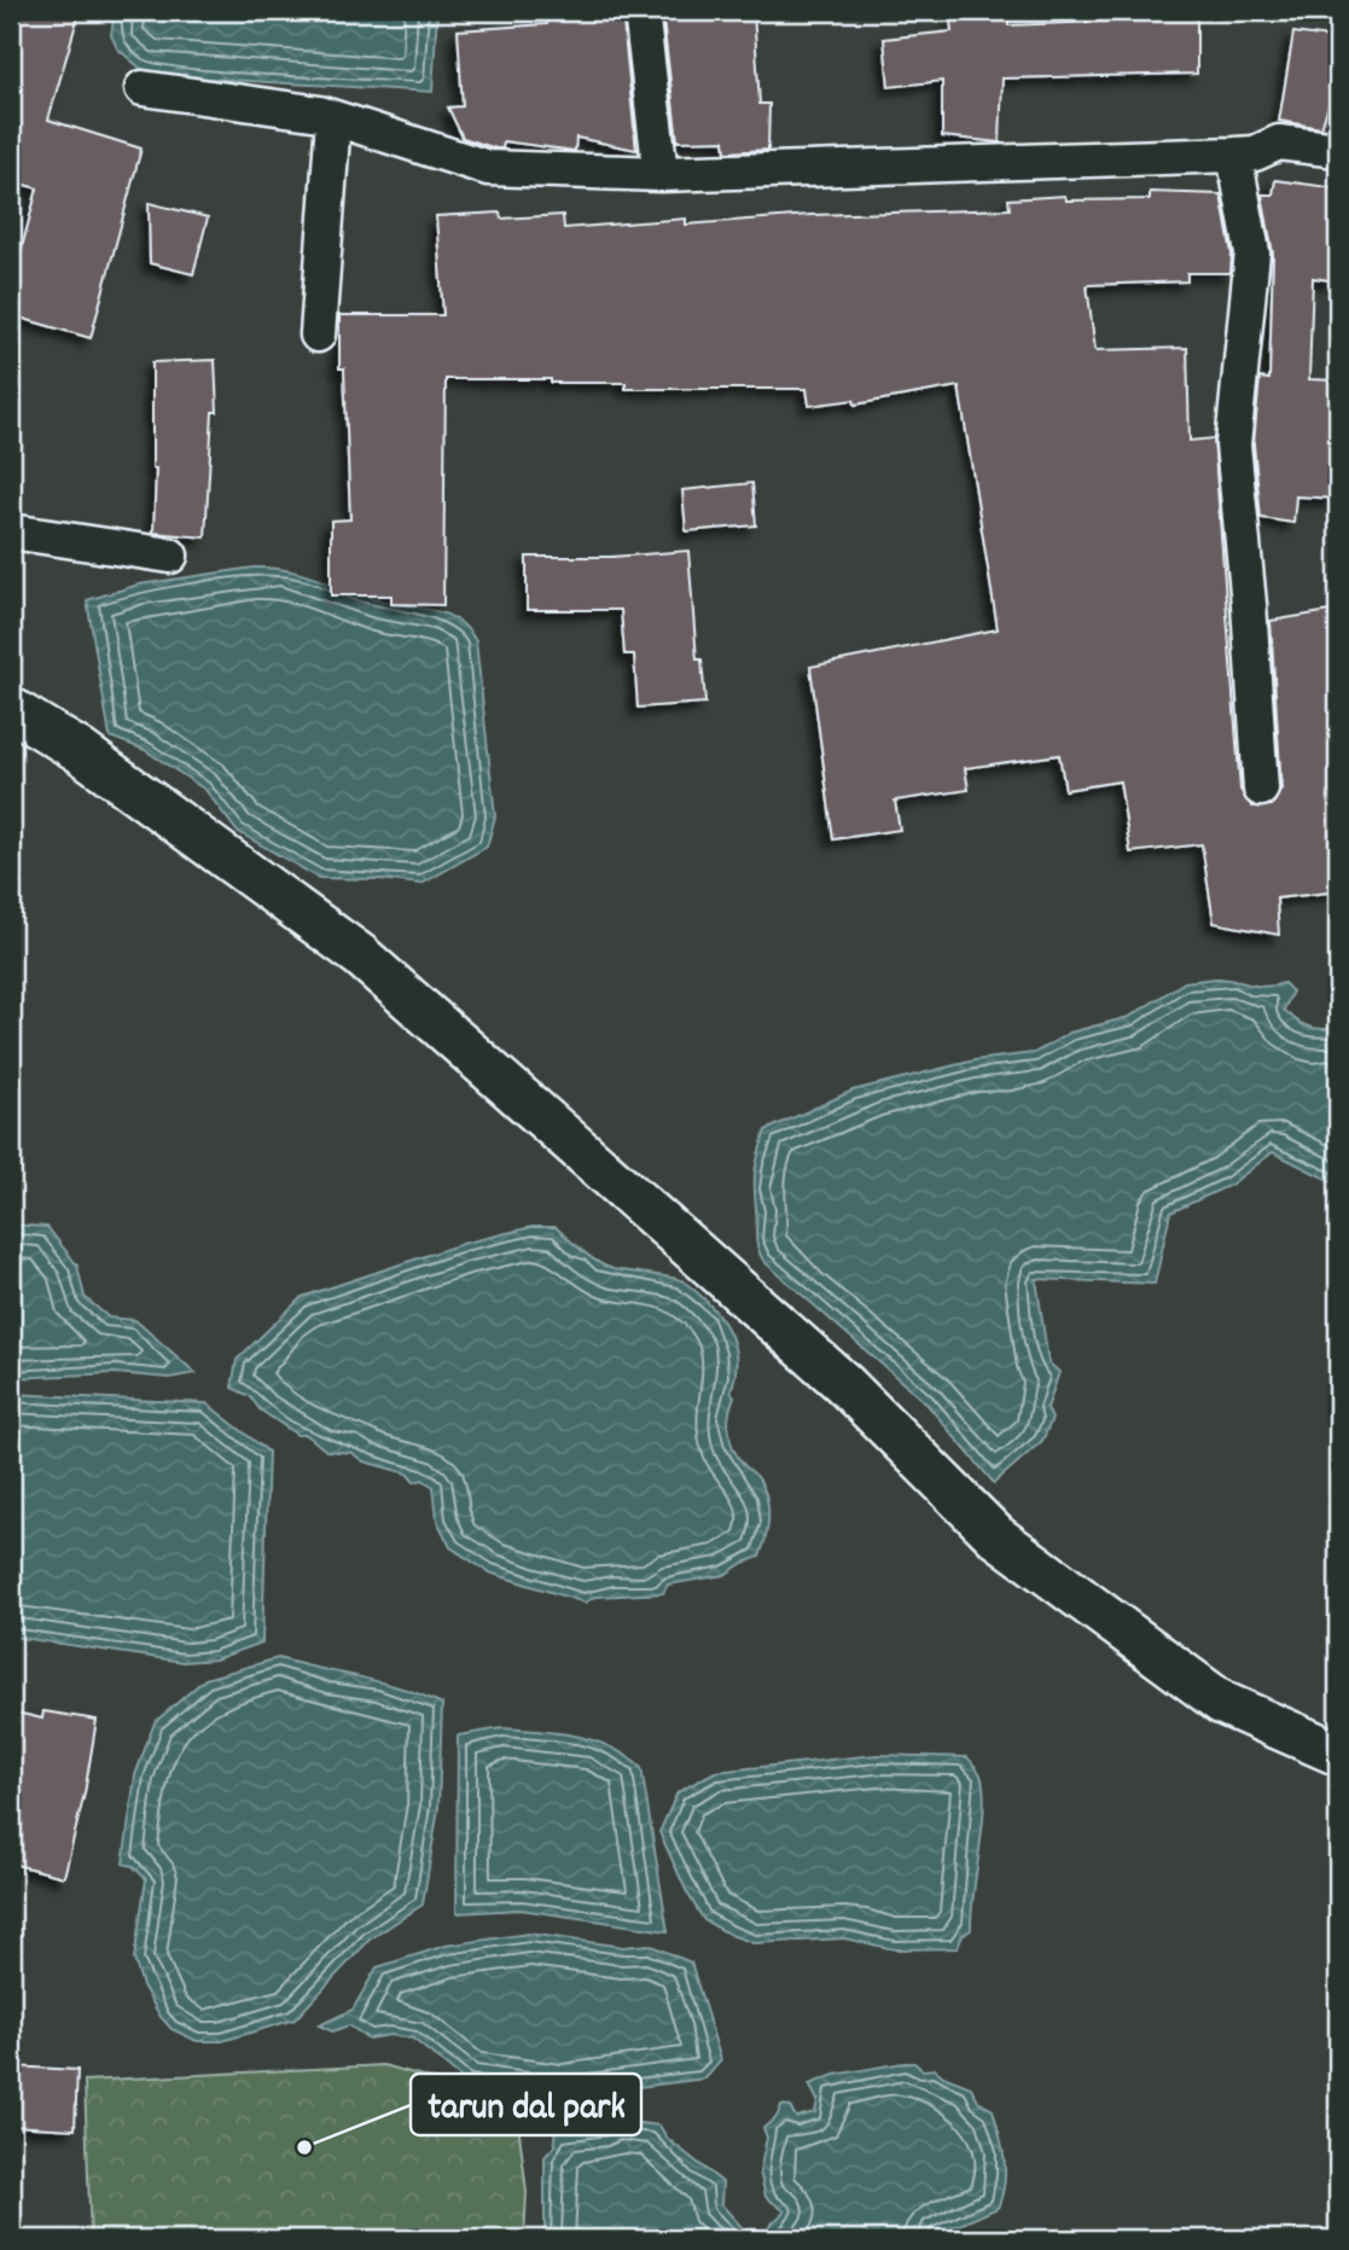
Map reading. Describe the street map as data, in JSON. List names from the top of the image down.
{
  "places": ["tarun dal park"]
}
